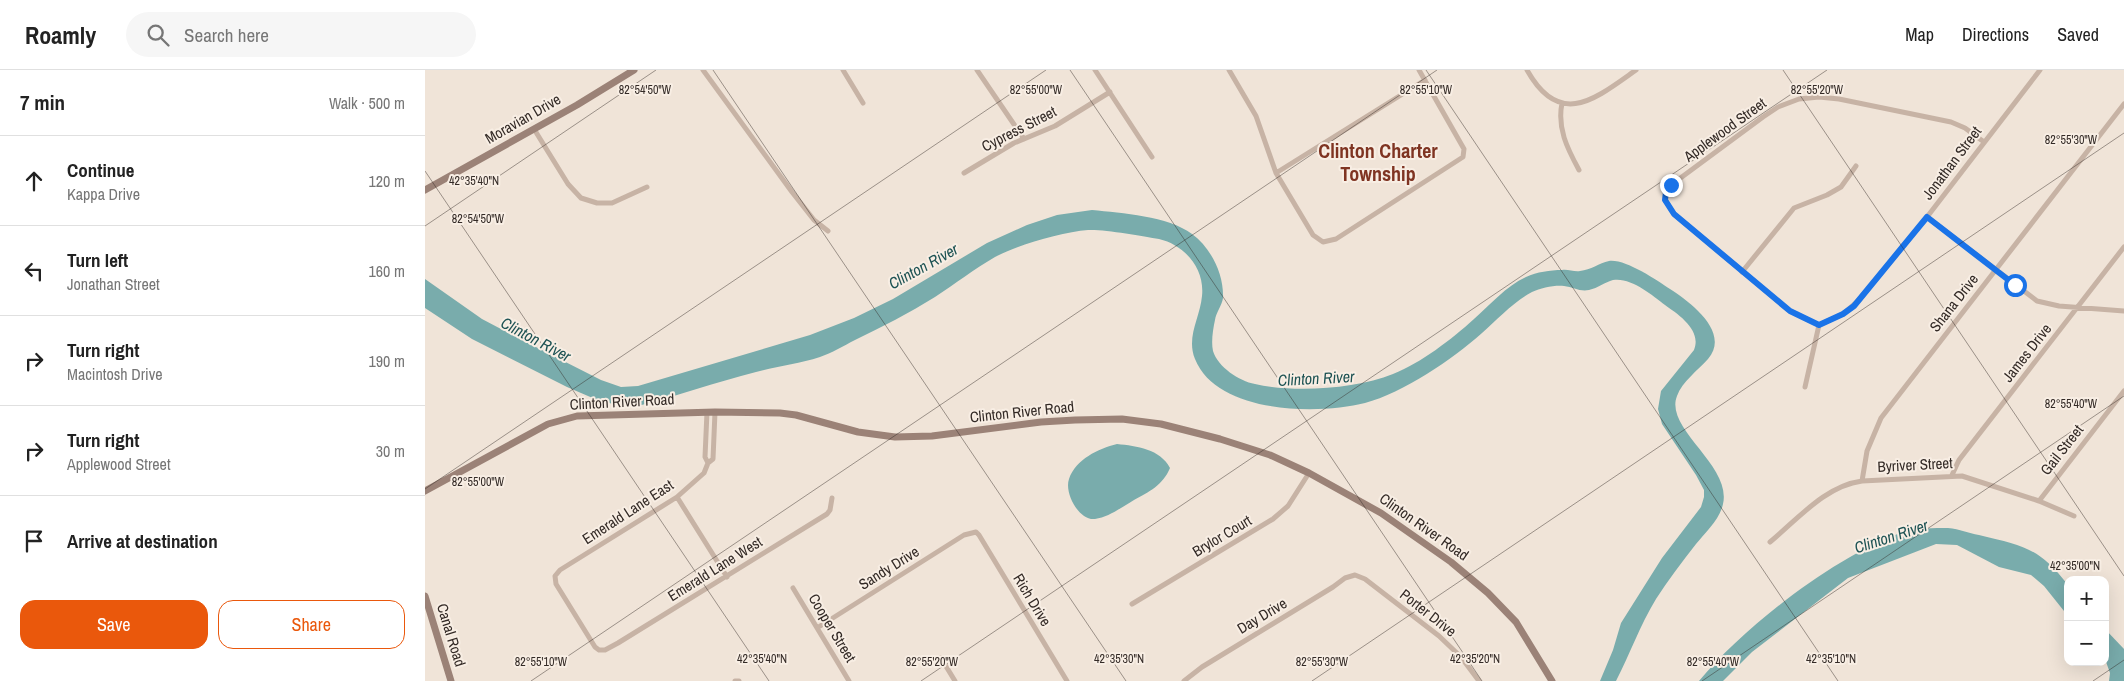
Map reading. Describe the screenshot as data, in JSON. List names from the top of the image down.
{
  "streets": {
    "street": [
      "Moravian Drive",
      "Cypress Street",
      "Applewood Street",
      "Jonathan Street",
      "Shana Drive",
      "James Drive",
      "Clinton River Road",
      "Gail Street",
      "Byriver Street",
      "Emerald Lane East",
      "Brylor Court",
      "Sandy Drive",
      "Emerald Lane West",
      "Rich Drive",
      "Porter Drive",
      "Day Drive",
      "Cooper Street",
      "Canal Road"
    ]
  },
  "crossings": [
    ["Applewood Street", "Jonathan Street"],
    ["Shana Drive", "Byriver Street"],
    ["James Drive", "Byriver Street"],
    ["Clinton River Road", "Emerald Lane East"],
    ["Clinton River Road", "Brylor Court"],
    ["Gail Street", "Byriver Street"],
    ["Emerald Lane East", "Emerald Lane West"],
    ["Sandy Drive", "Rich Drive"],
    ["Sandy Drive", "Cooper Street"],
    ["Porter Drive", "Day Drive"]
  ],
  "districts": ["Clinton Charter Township"],
  "water": ["Clinton River"],
  "page": {
    "header": "Roamly",
    "search": "Search here",
    "nav": ["Map", "Directions", "Saved"],
    "heading": ["7 min", "Walk · 500 m"],
    "list": [
      ["Continue", "Kappa Drive", "120 m"],
      ["Turn left", "Jonathan Street", "160 m"],
      ["Turn right", "Macintosh Drive", "190 m"],
      ["Turn right", "Applewood Street", "30 m"],
      "Arrive at destination"
    ],
    "map_buttons": ["+", "−"],
    "buttons": ["Save", "Share"]
  },
  "coordinates": [
    "82°54'50\"W",
    "82°55'10\"W",
    "82°55'20\"W",
    "82°55'00\"W",
    "82°55'30\"W",
    "42°35'40\"N",
    "82°55'40\"W",
    "42°35'00\"N",
    "42°35'30\"N",
    "42°35'20\"N",
    "42°35'10\"N"
  ]
}
